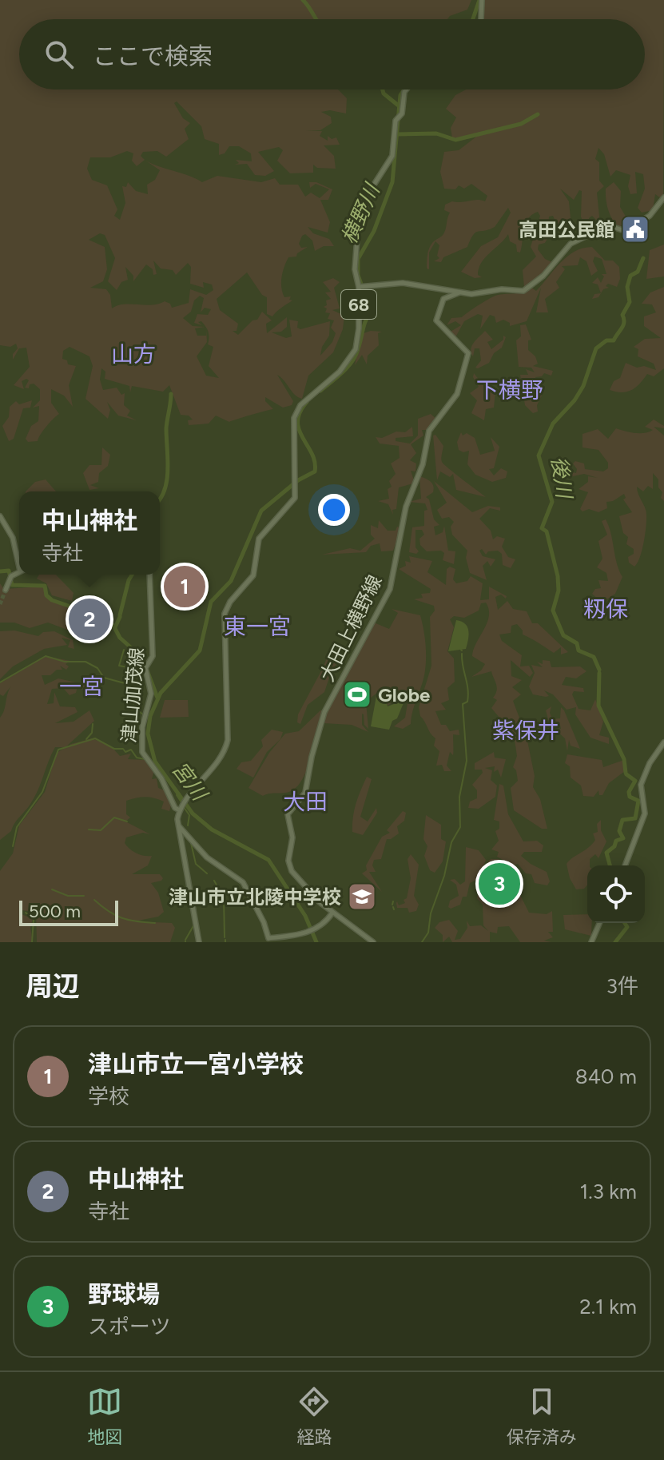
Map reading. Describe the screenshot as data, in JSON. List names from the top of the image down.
{
  "streets": {
    "main road": ["68", "大田上横野線", "津山加茂線"]
  },
  "crossings": [
    ["68", "津山加茂線"]
  ],
  "districts": [
    "山方",
    "下横野",
    "籾保",
    "東一宮",
    "一宮",
    "紫保井",
    "大田"
  ],
  "water": ["横野川", "後川", "宮川"],
  "places": {
    "public building": ["高田公民館"],
    "sports": ["Globe"],
    "school or university": ["津山市立北陵中学校"]
  },
  "scale_bar": "500 m",
  "page": {
    "search": "ここで検索",
    "popup": ["中山神社", "寺社"],
    "pins": ["1", "2", "3"],
    "scale": "500 m",
    "heading": ["周辺", "3件"],
    "list": [
      {
        "mark": "1",
        "name": "津山市立一宮小学校",
        "note": "学校",
        "value": "840 m"
      },
      {
        "mark": "2",
        "name": "中山神社",
        "note": "寺社",
        "value": "1.3 km"
      },
      {
        "mark": "3",
        "name": "野球場",
        "note": "スポーツ",
        "value": "2.1 km"
      }
    ],
    "nav": ["地図", "経路", "保存済み"]
  }
}
